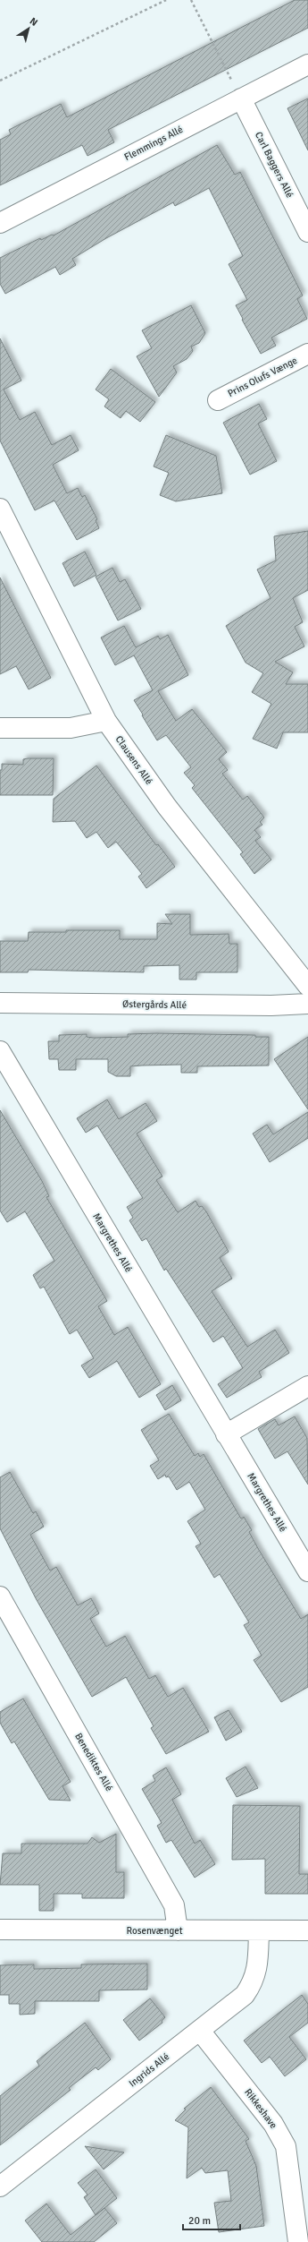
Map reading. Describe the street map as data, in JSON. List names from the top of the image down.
{
  "streets": {
    "street": [
      "Flemmings Allé",
      "Carl Baggers Allé",
      "Prins Olufs Vænge",
      "Clausens Allé",
      "Østergårds Allé",
      "Margrethes Allé",
      "Benediktes Allé",
      "Rosenvænget",
      "Ingrids Allé",
      "Rikkeshave"
    ]
  },
  "crossings": [
    ["Flemmings Allé", "Carl Baggers Allé"],
    ["Benediktes Allé", "Rosenvænget"],
    ["Rosenvænget", "Ingrids Allé"],
    ["Ingrids Allé", "Rikkeshave"]
  ],
  "scale_bar": "20 m",
  "north": "top right"
}
